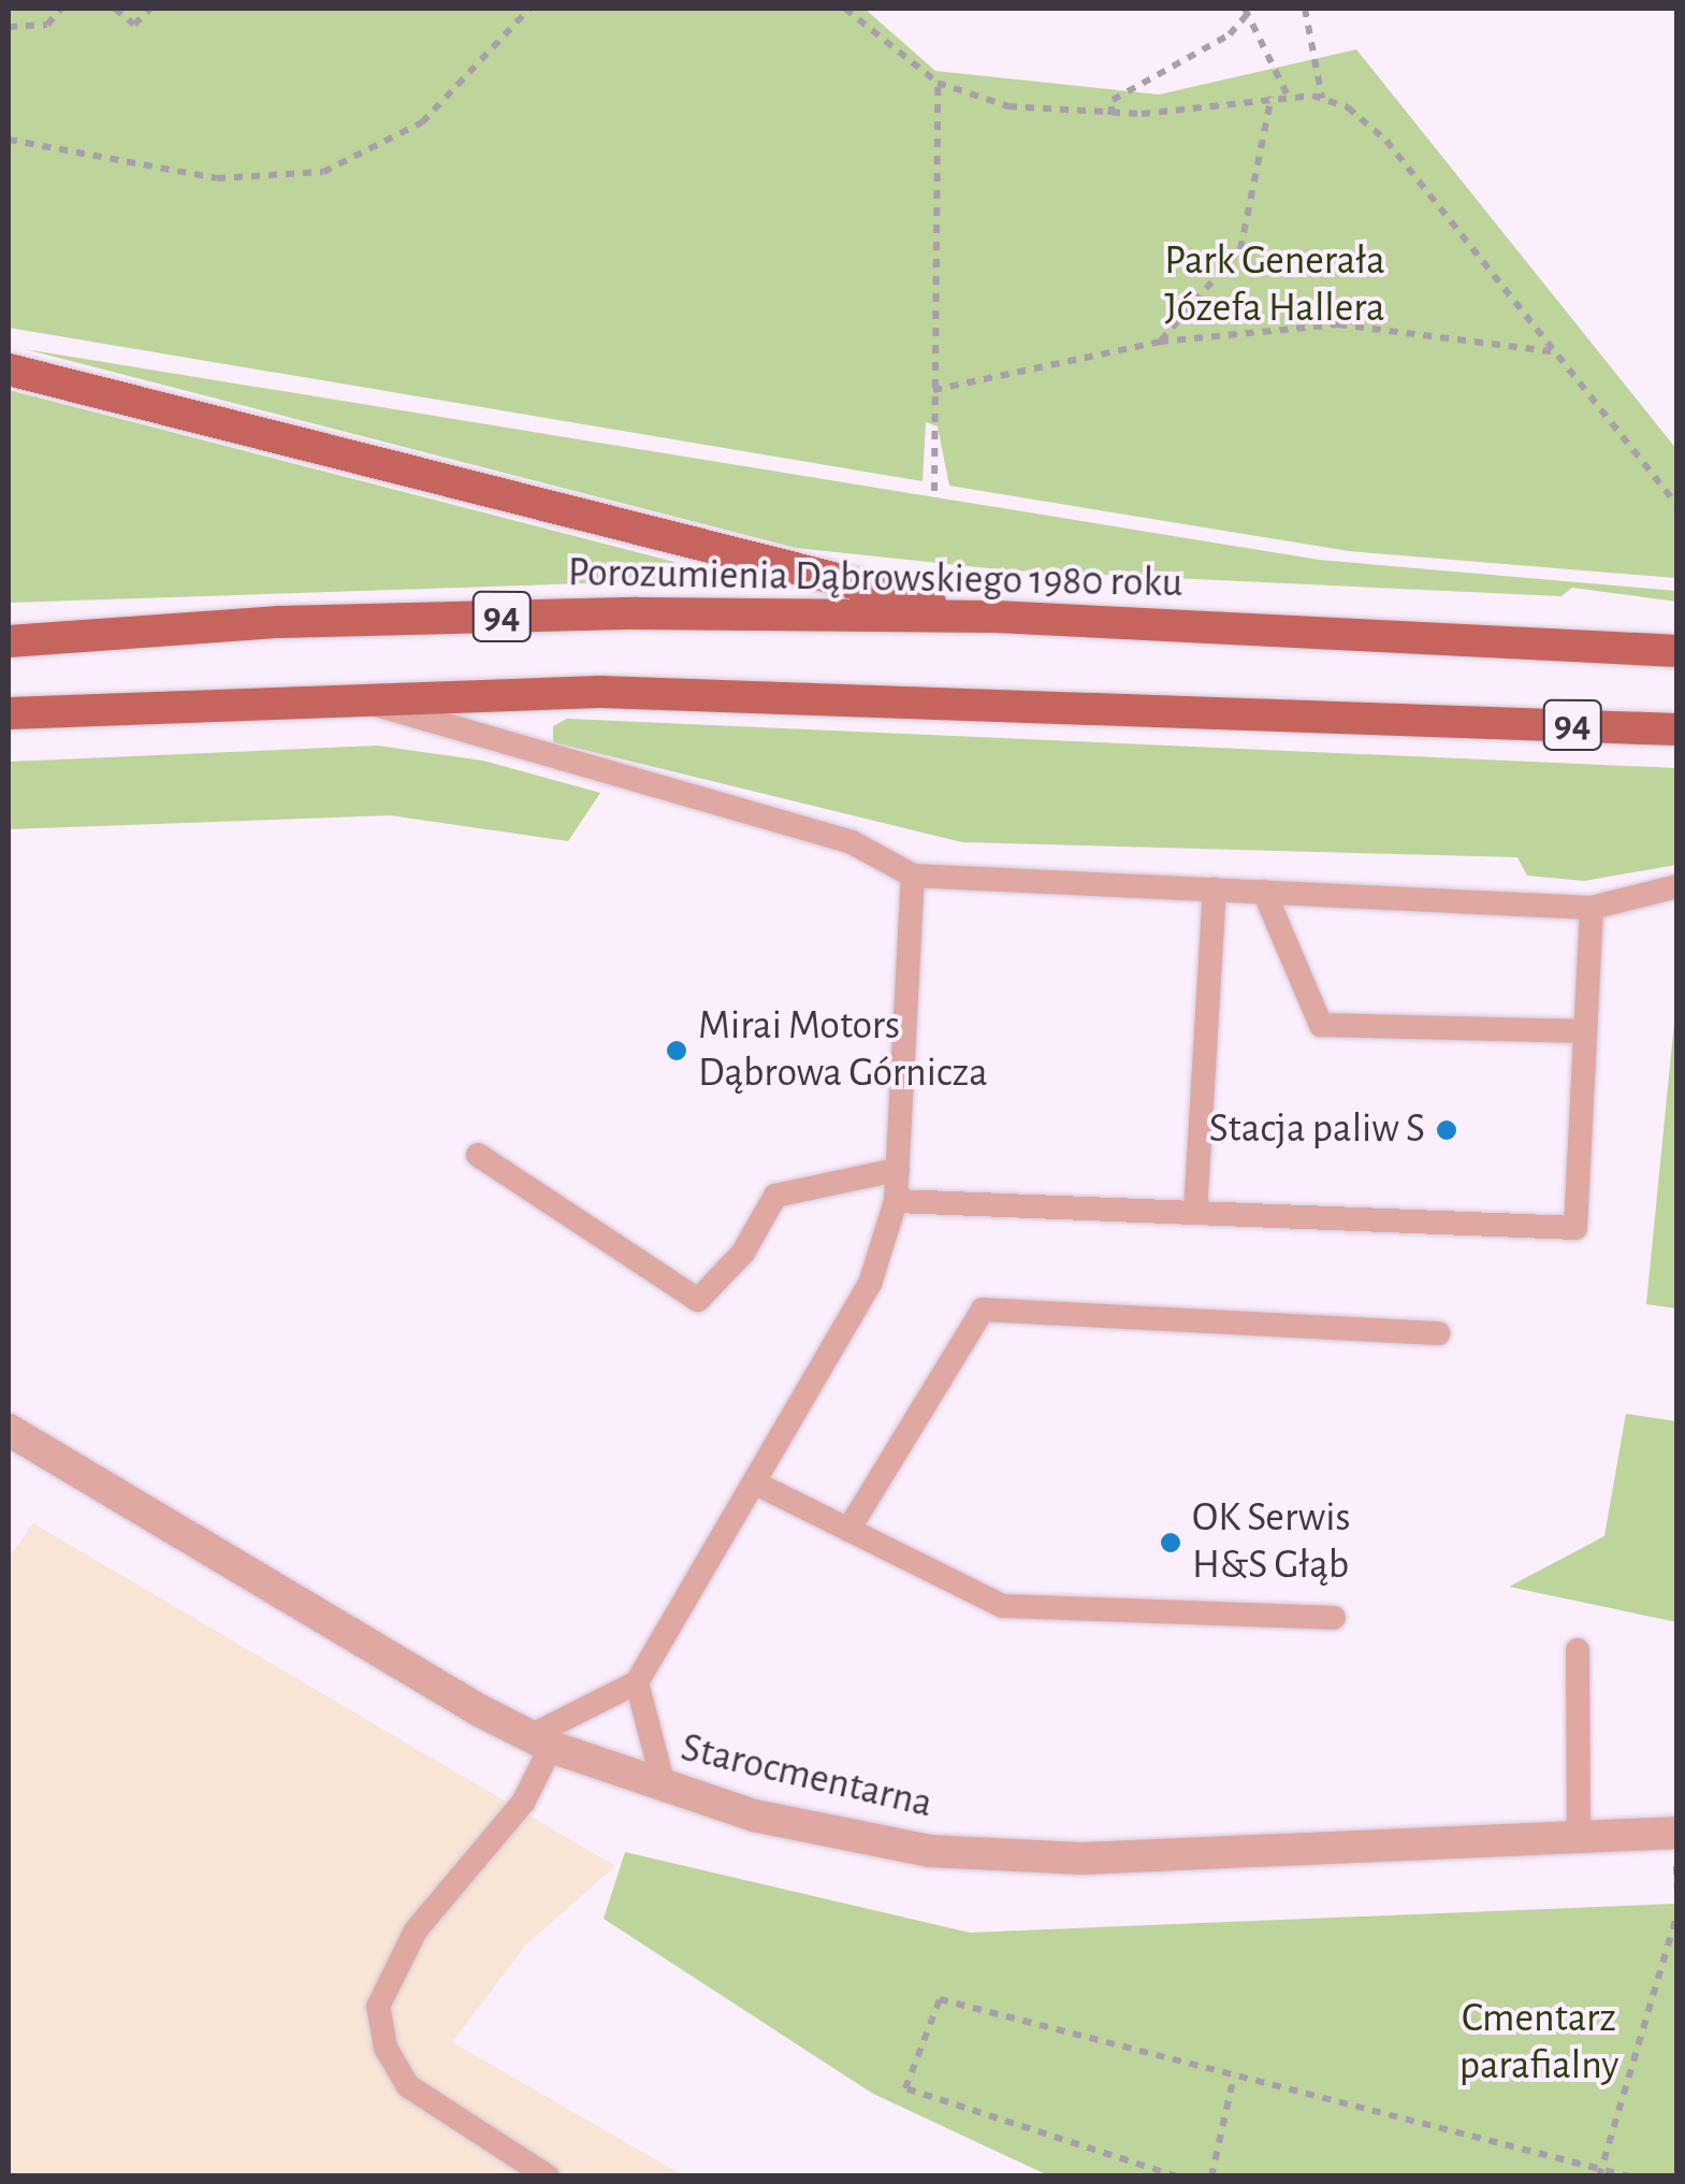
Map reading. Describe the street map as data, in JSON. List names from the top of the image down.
{
  "streets": {
    "main road": ["Porozumienia Dąbrowskiego 1980 roku", "94"],
    "street": ["Starocmentarna"]
  },
  "parks": ["Park Generała Józefa Hallera", "Cmentarz parafialny"],
  "places": ["Mirai Motors Dąbrowa Górnicza", "Stacja paliw S", "OK Serwis H&S Głąb"]
}
